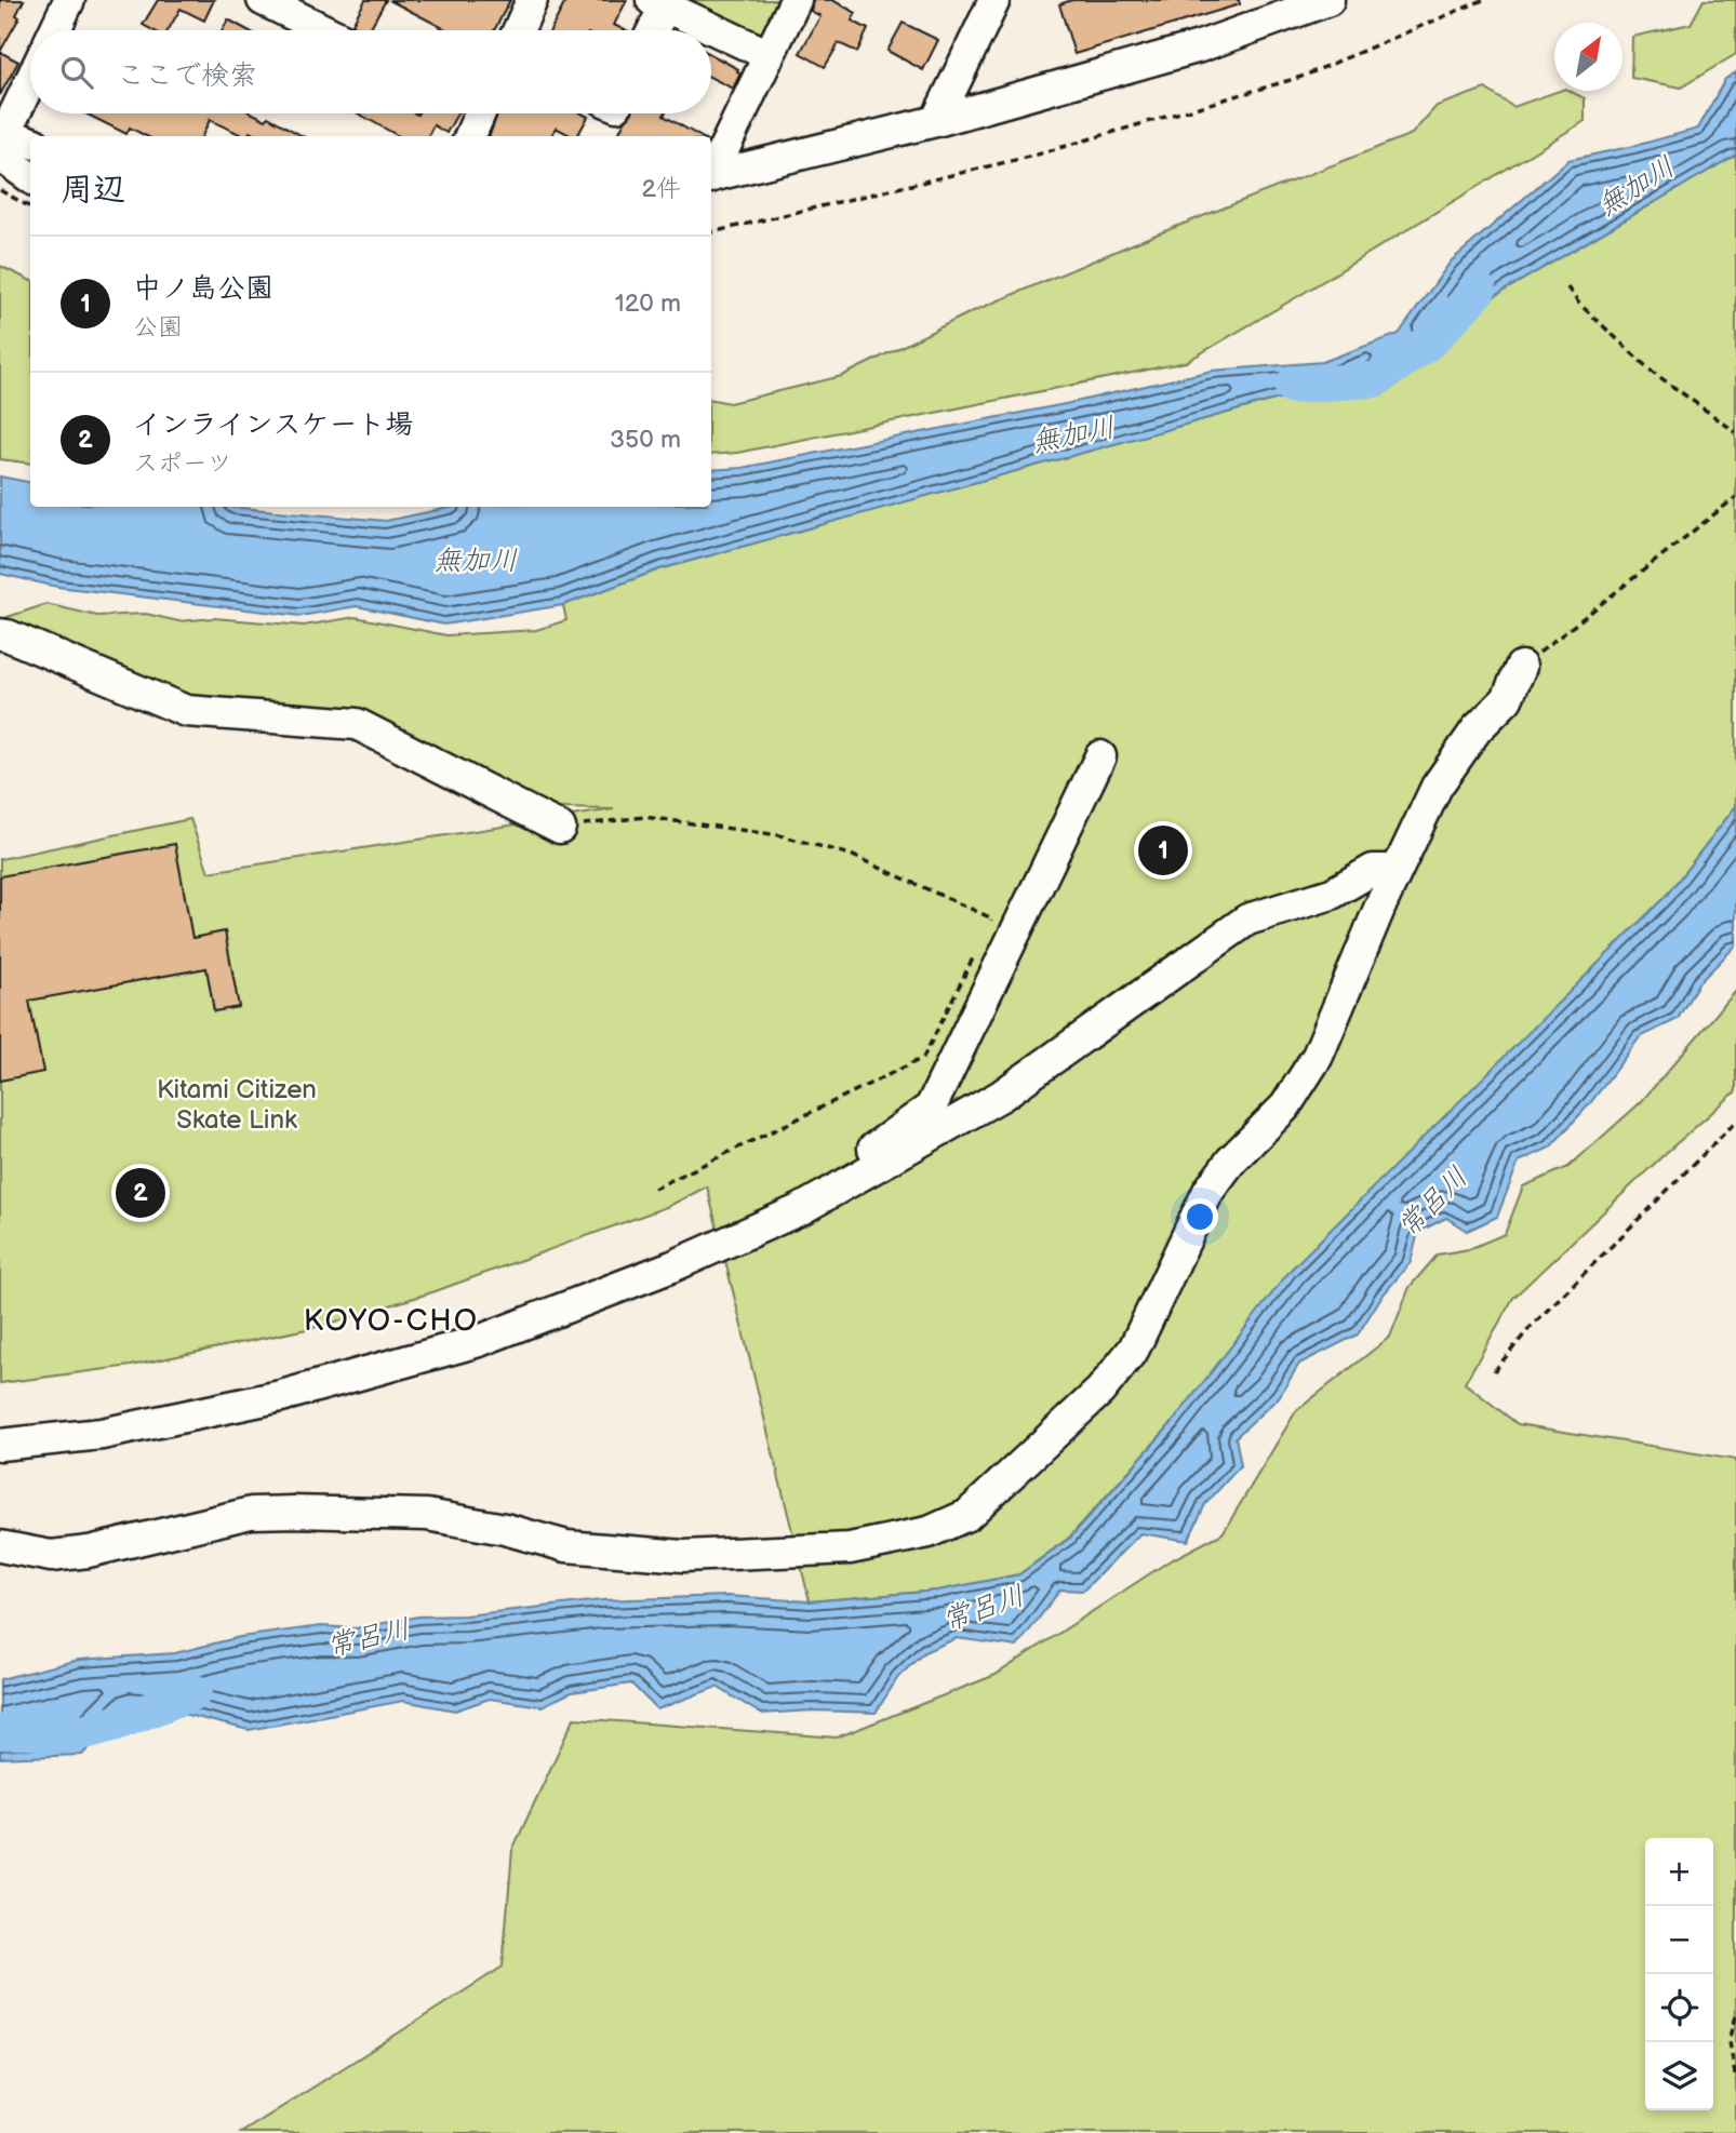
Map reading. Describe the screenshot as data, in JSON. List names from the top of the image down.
{
  "districts": ["KOYO-CHO"],
  "water": ["無加川", "常呂川"],
  "parks": ["Kitami Citizen Skate Link"],
  "north": "top right",
  "page": {
    "search": "ここで検索",
    "heading": ["周辺", "2件"],
    "list": [
      {
        "mark": "1",
        "name": "中ノ島公園",
        "note": "公園",
        "value": "120 m"
      },
      {
        "mark": "2",
        "name": "インラインスケート場",
        "note": "スポーツ",
        "value": "350 m"
      }
    ],
    "pins": ["1", "2"],
    "map_buttons": ["+", "−"]
  }
}
